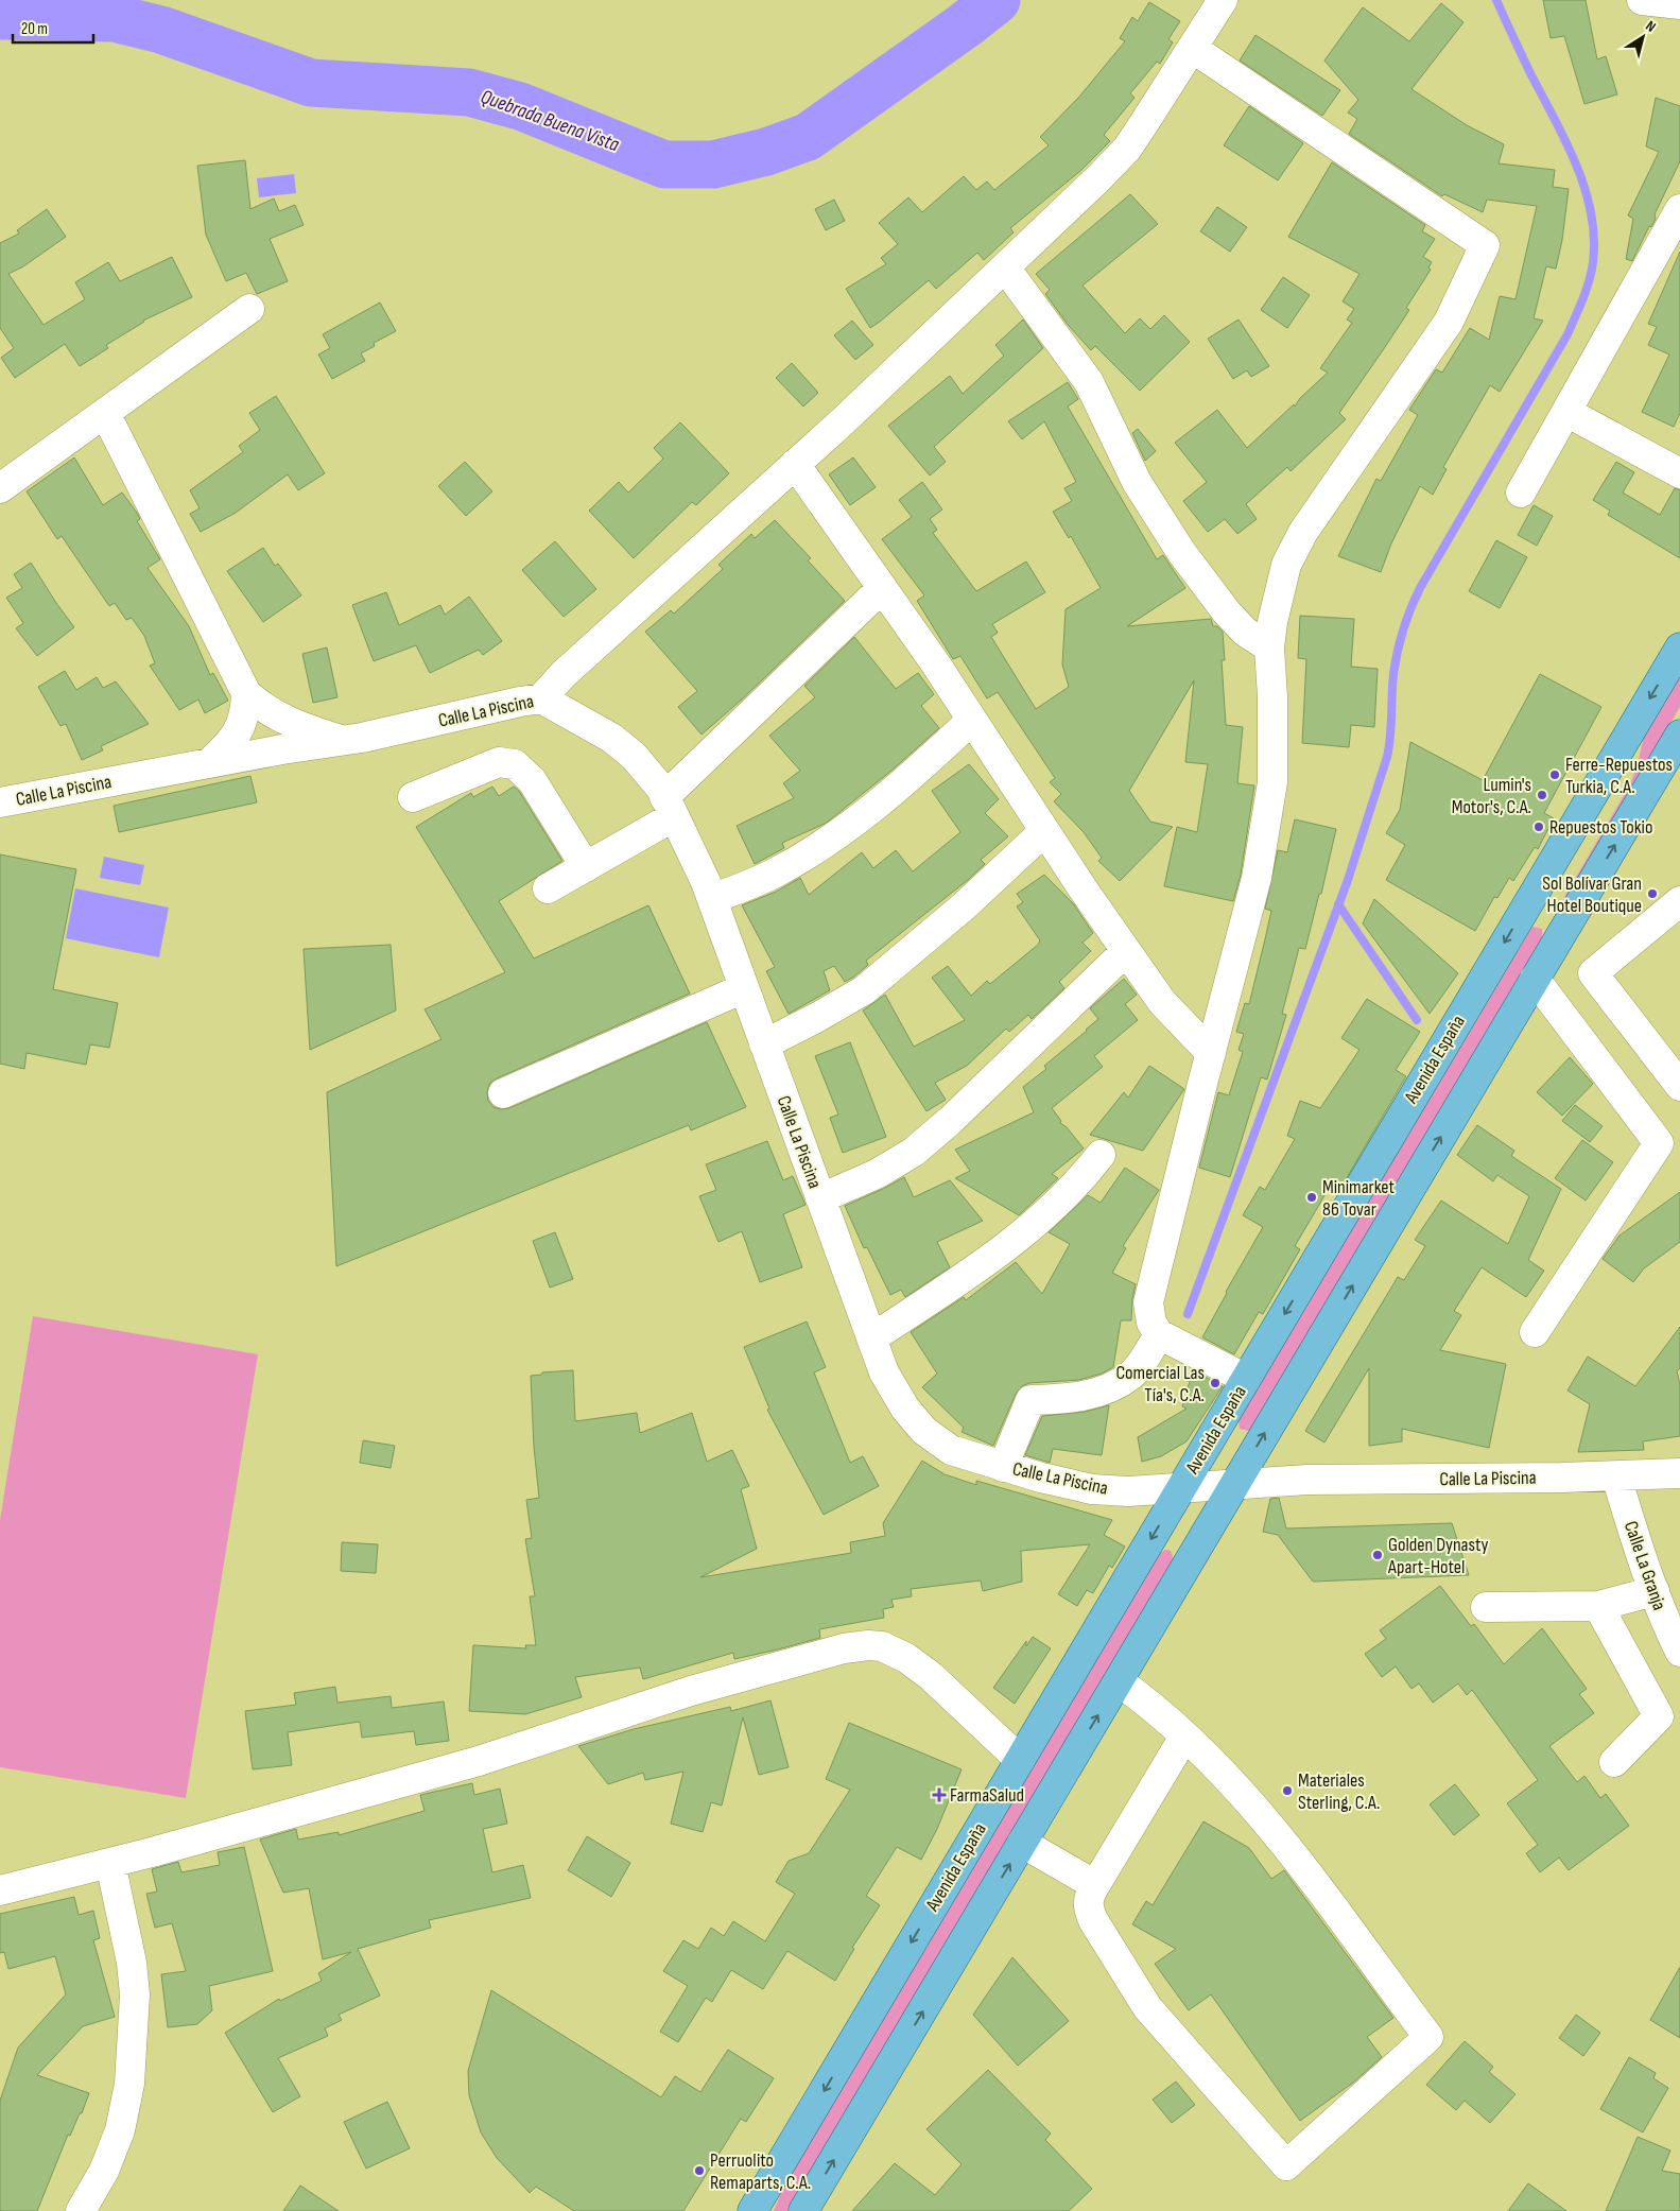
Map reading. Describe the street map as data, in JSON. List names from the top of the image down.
{
  "streets": {
    "main road": ["Avenida España"],
    "street": ["Calle La Piscina", "Calle La Granja"]
  },
  "crossings": [
    ["Calle La Piscina", "Avenida España"],
    ["Calle La Piscina", "Calle La Granja"]
  ],
  "water": ["Quebrada Buena Vista"],
  "places": {
    "other": [
      "Ferre-Repuestos Turkia, C.A.",
      "Lumin's Motor's, C.A.",
      "Repuestos Tokio",
      "Sol Bolívar Gran Hotel Boutique",
      "Minimarket 86 Tovar",
      "Comercial Las Tía's, C.A.",
      "Golden Dynasty Apart-Hotel",
      "Materiales Sterling, C.A.",
      "Perruolito Remaparts, C.A."
    ],
    "health": ["FarmaSalud"]
  },
  "scale_bar": "20 m",
  "north": "top right"
}
